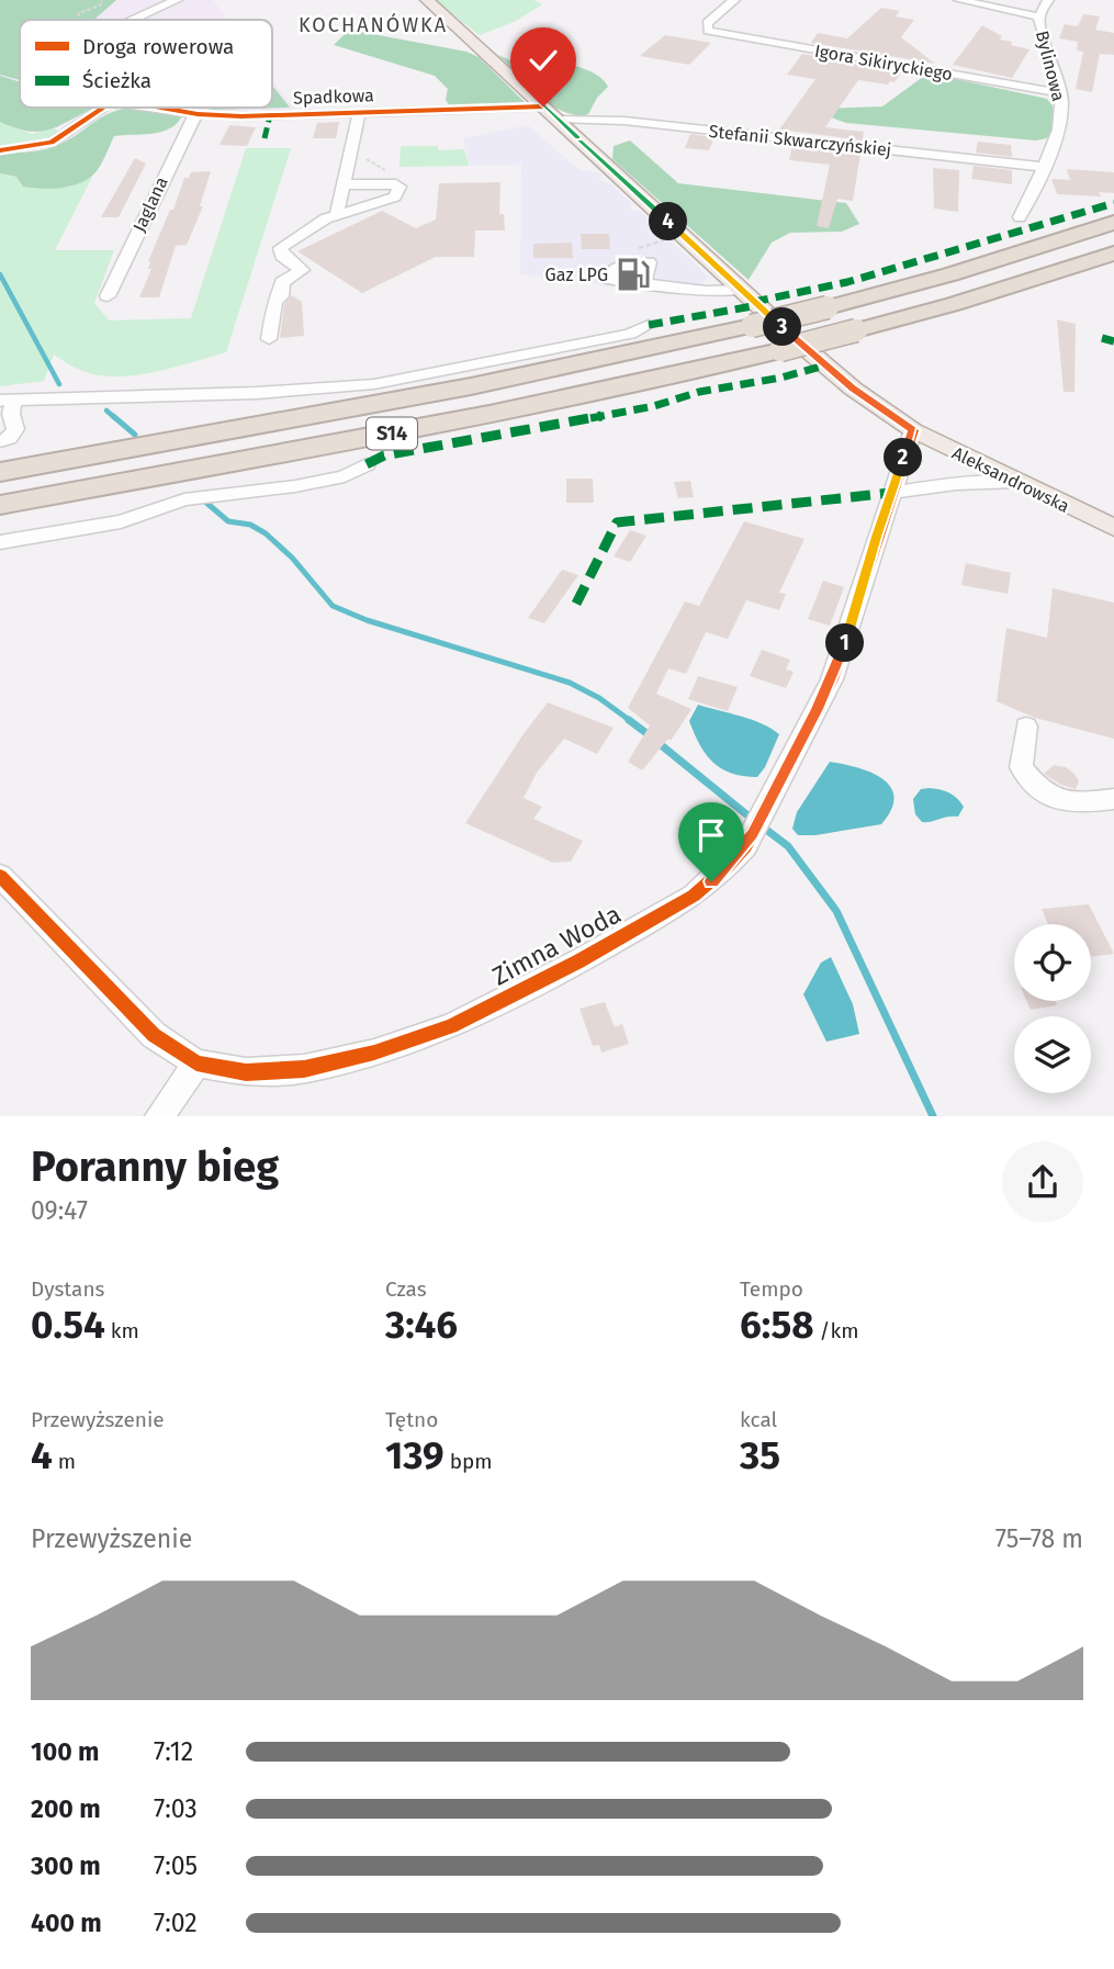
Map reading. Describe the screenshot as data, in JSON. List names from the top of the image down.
{
  "streets": {
    "highway": ["S14"],
    "main road": ["Aleksandrowska"],
    "street": [
      "Igora Sikiryckiego",
      "Bylinowa",
      "Spadkowa",
      "Stefanii Skwarczyńskiej",
      "Jaglana",
      "Zimna Woda"
    ]
  },
  "crossings": [
    ["Igora Sikiryckiego", "Bylinowa"],
    ["Bylinowa", "Stefanii Skwarczyńskiej"],
    ["Spadkowa", "Jaglana"],
    ["Spadkowa", "Aleksandrowska"],
    ["Stefanii Skwarczyńskiej", "Aleksandrowska"],
    ["Aleksandrowska", "Zimna Woda"]
  ],
  "districts": ["KOCHANÓWKA"],
  "places": {
    "fuel station": ["Gaz LPG"]
  },
  "legend": ["Droga rowerowa", "Ścieżka"],
  "page": {
    "pins": [
      "4",
      "3",
      "2",
      "1"
    ],
    "heading": ["Poranny bieg", "09:47"],
    "stats": [
      ["Dystans", "0.54 km"],
      ["Czas", "3:46"],
      ["Tempo", "6:58 /km"],
      ["Przewyższenie", "4 m"],
      ["Tętno", "139 bpm"],
      ["kcal", "35"]
    ],
    "chart": ["Przewyższenie", "75–78 m"],
    "list": [
      {
        "name": "100 m",
        "note": "7:12"
      },
      {
        "name": "200 m",
        "note": "7:03"
      },
      {
        "name": "300 m",
        "note": "7:05"
      },
      {
        "name": "400 m",
        "note": "7:02"
      }
    ]
  }
}
